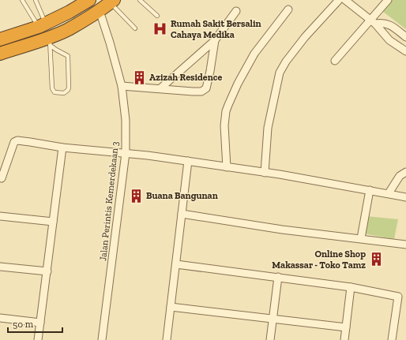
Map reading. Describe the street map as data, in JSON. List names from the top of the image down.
{
  "streets": {
    "street": ["Jalan Perintis Kemerdekaan 3"]
  },
  "places": {
    "hospital": ["Rumah Sakit Bersalin Cahaya Medika"],
    "building": ["Azizah Residence", "Buana Bangunan", "Online Shop Makassar - Toko Tamz"]
  },
  "scale_bar": "50 m"
}
